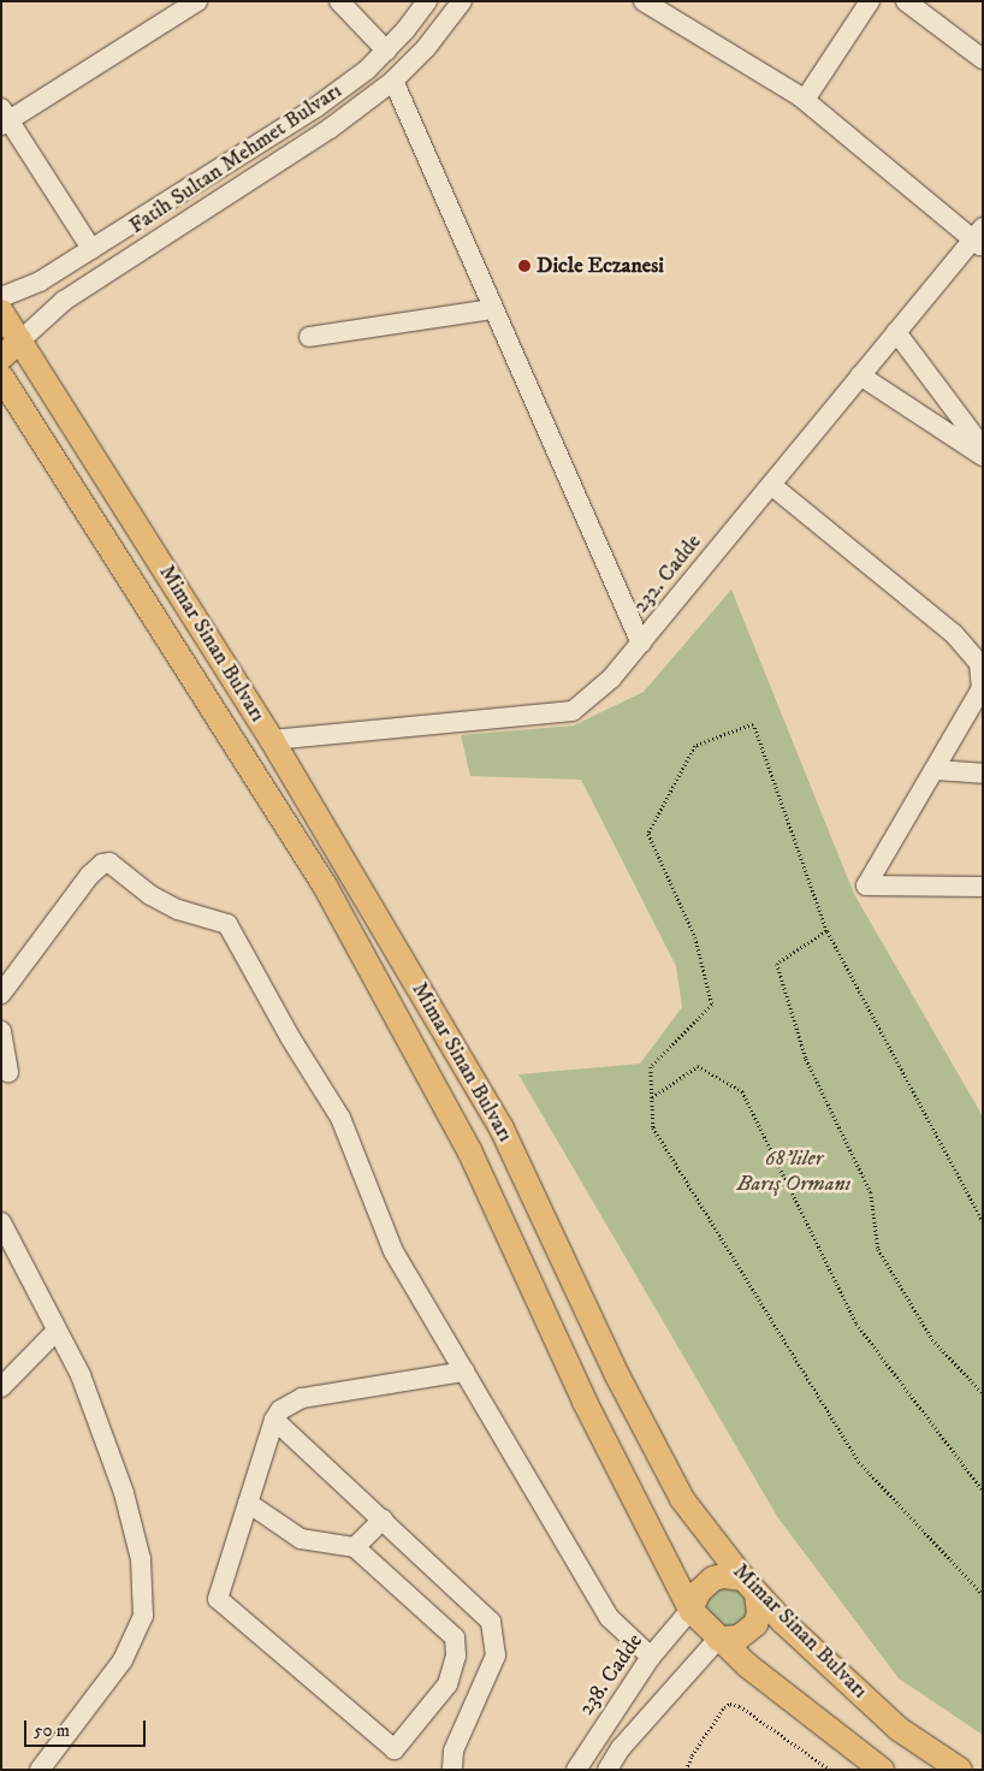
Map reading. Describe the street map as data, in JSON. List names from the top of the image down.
{
  "streets": {
    "main road": ["Mimar Sinan Bulvarı"],
    "street": ["Fatih Sultan Mehmet Bulvarı", "232. Cadde", "238. Cadde"]
  },
  "crossings": [
    ["Fatih Sultan Mehmet Bulvarı", "Mimar Sinan Bulvarı"],
    ["232. Cadde", "Mimar Sinan Bulvarı"],
    ["Mimar Sinan Bulvarı", "238. Cadde"]
  ],
  "parks": ["68'liler Barış Ormanı"],
  "places": ["Dicle Eczanesi"],
  "scale_bar": "50 m"
}
